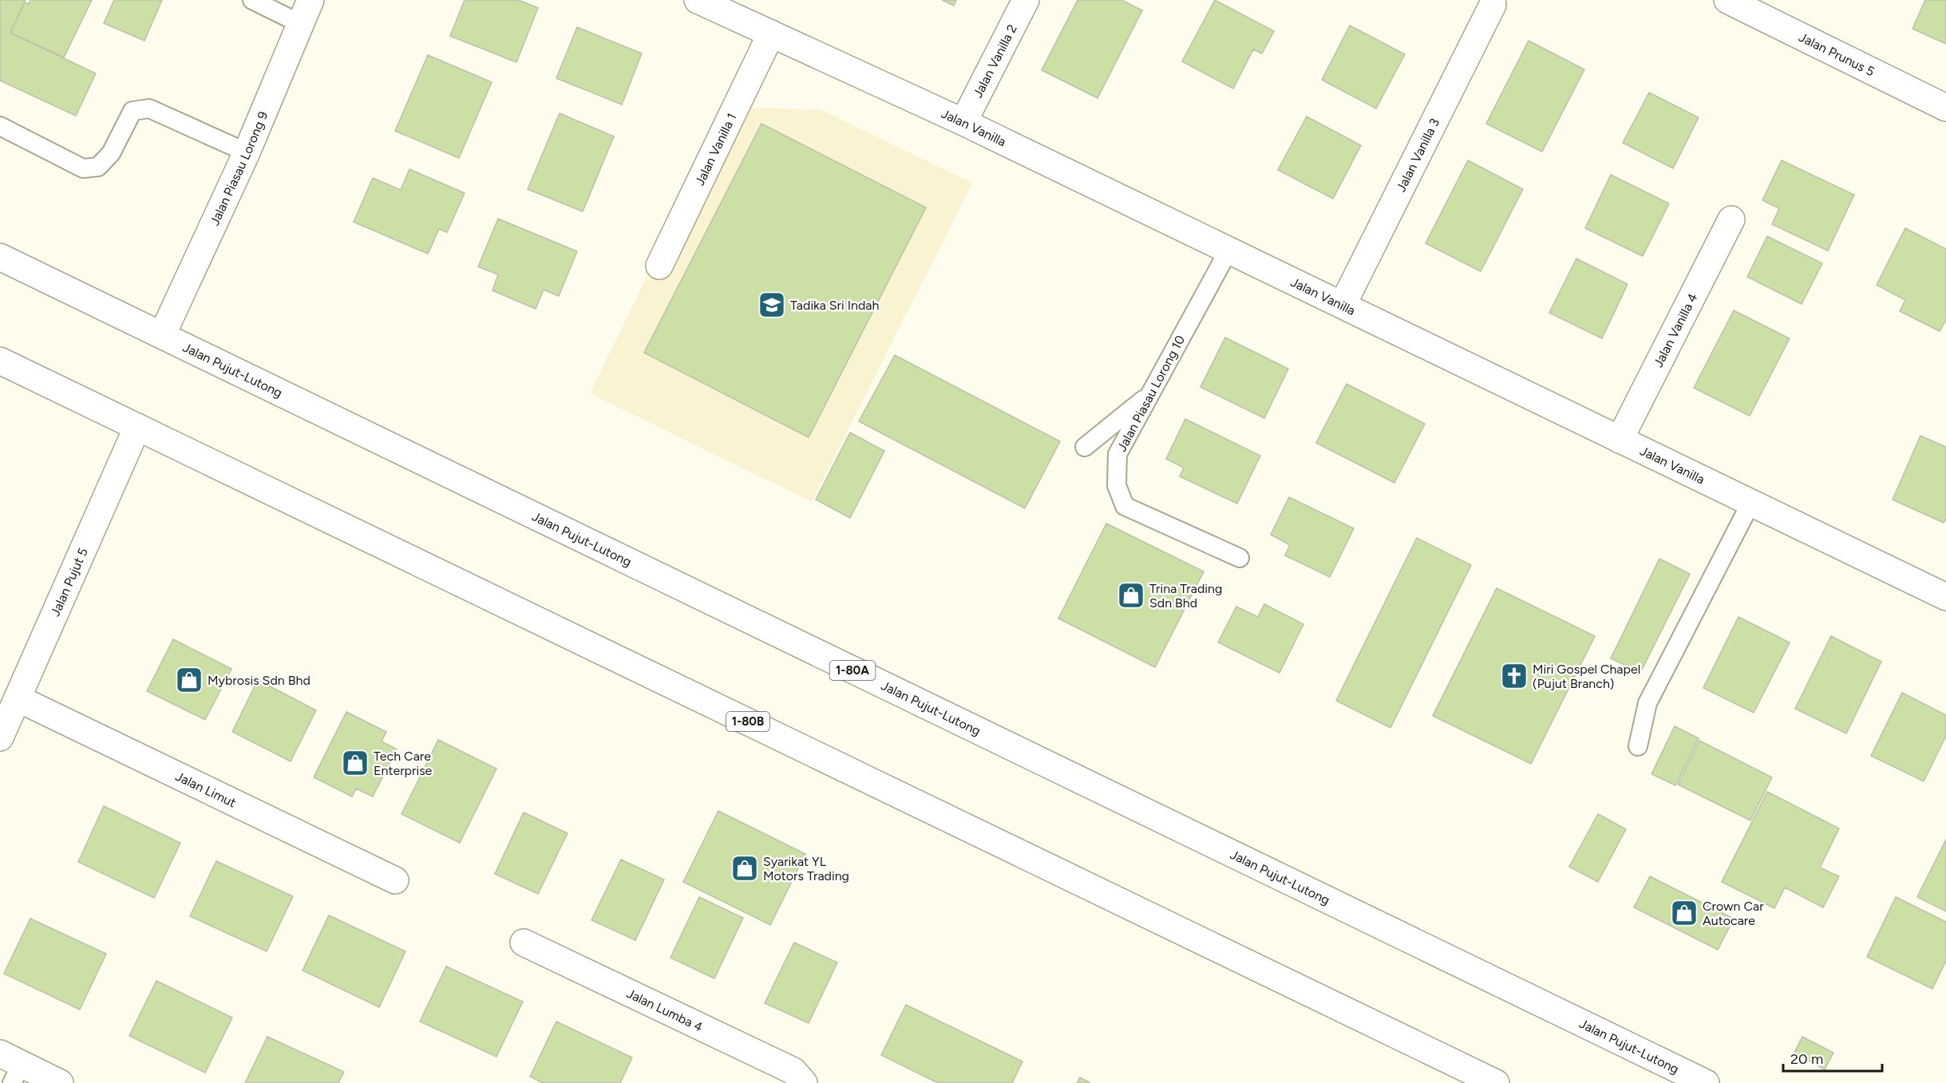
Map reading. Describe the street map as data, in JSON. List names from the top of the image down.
{
  "streets": {
    "main road": [
      "Jalan Prunus 5",
      "Jalan Vanilla 2",
      "Jalan Vanilla",
      "Jalan Vanilla 1",
      "Jalan Vanilla 3",
      "Jalan Piasau Lorong 9",
      "Jalan Vanilla 4",
      "Jalan Pujut-Lutong",
      "Jalan Pujut 5",
      "1-80A",
      "1-80B",
      "Jalan Limut",
      "Jalan Lumba 4"
    ],
    "lane": ["Jalan Piasau Lorong 10"]
  },
  "crossings": [
    ["Jalan Vanilla 2", "Jalan Vanilla"],
    ["Jalan Vanilla", "Jalan Vanilla 1"],
    ["Jalan Vanilla", "Jalan Vanilla 3"],
    ["Jalan Vanilla", "Jalan Vanilla 4"],
    ["Jalan Vanilla", "Jalan Piasau Lorong 10"],
    ["Jalan Piasau Lorong 9", "Jalan Pujut-Lutong"],
    ["Jalan Pujut 5", "1-80B"],
    ["Jalan Pujut 5", "Jalan Limut"]
  ],
  "places": {
    "school or university": ["Tadika Sri Indah"],
    "shop": [
      "Trina Trading Sdn Bhd",
      "Mybrosis Sdn Bhd",
      "Tech Care Enterprise",
      "Syarikat YL Motors Trading",
      "Crown Car Autocare"
    ],
    "church": ["Miri Gospel Chapel (Pujut Branch)"]
  },
  "scale_bar": "20 m"
}
